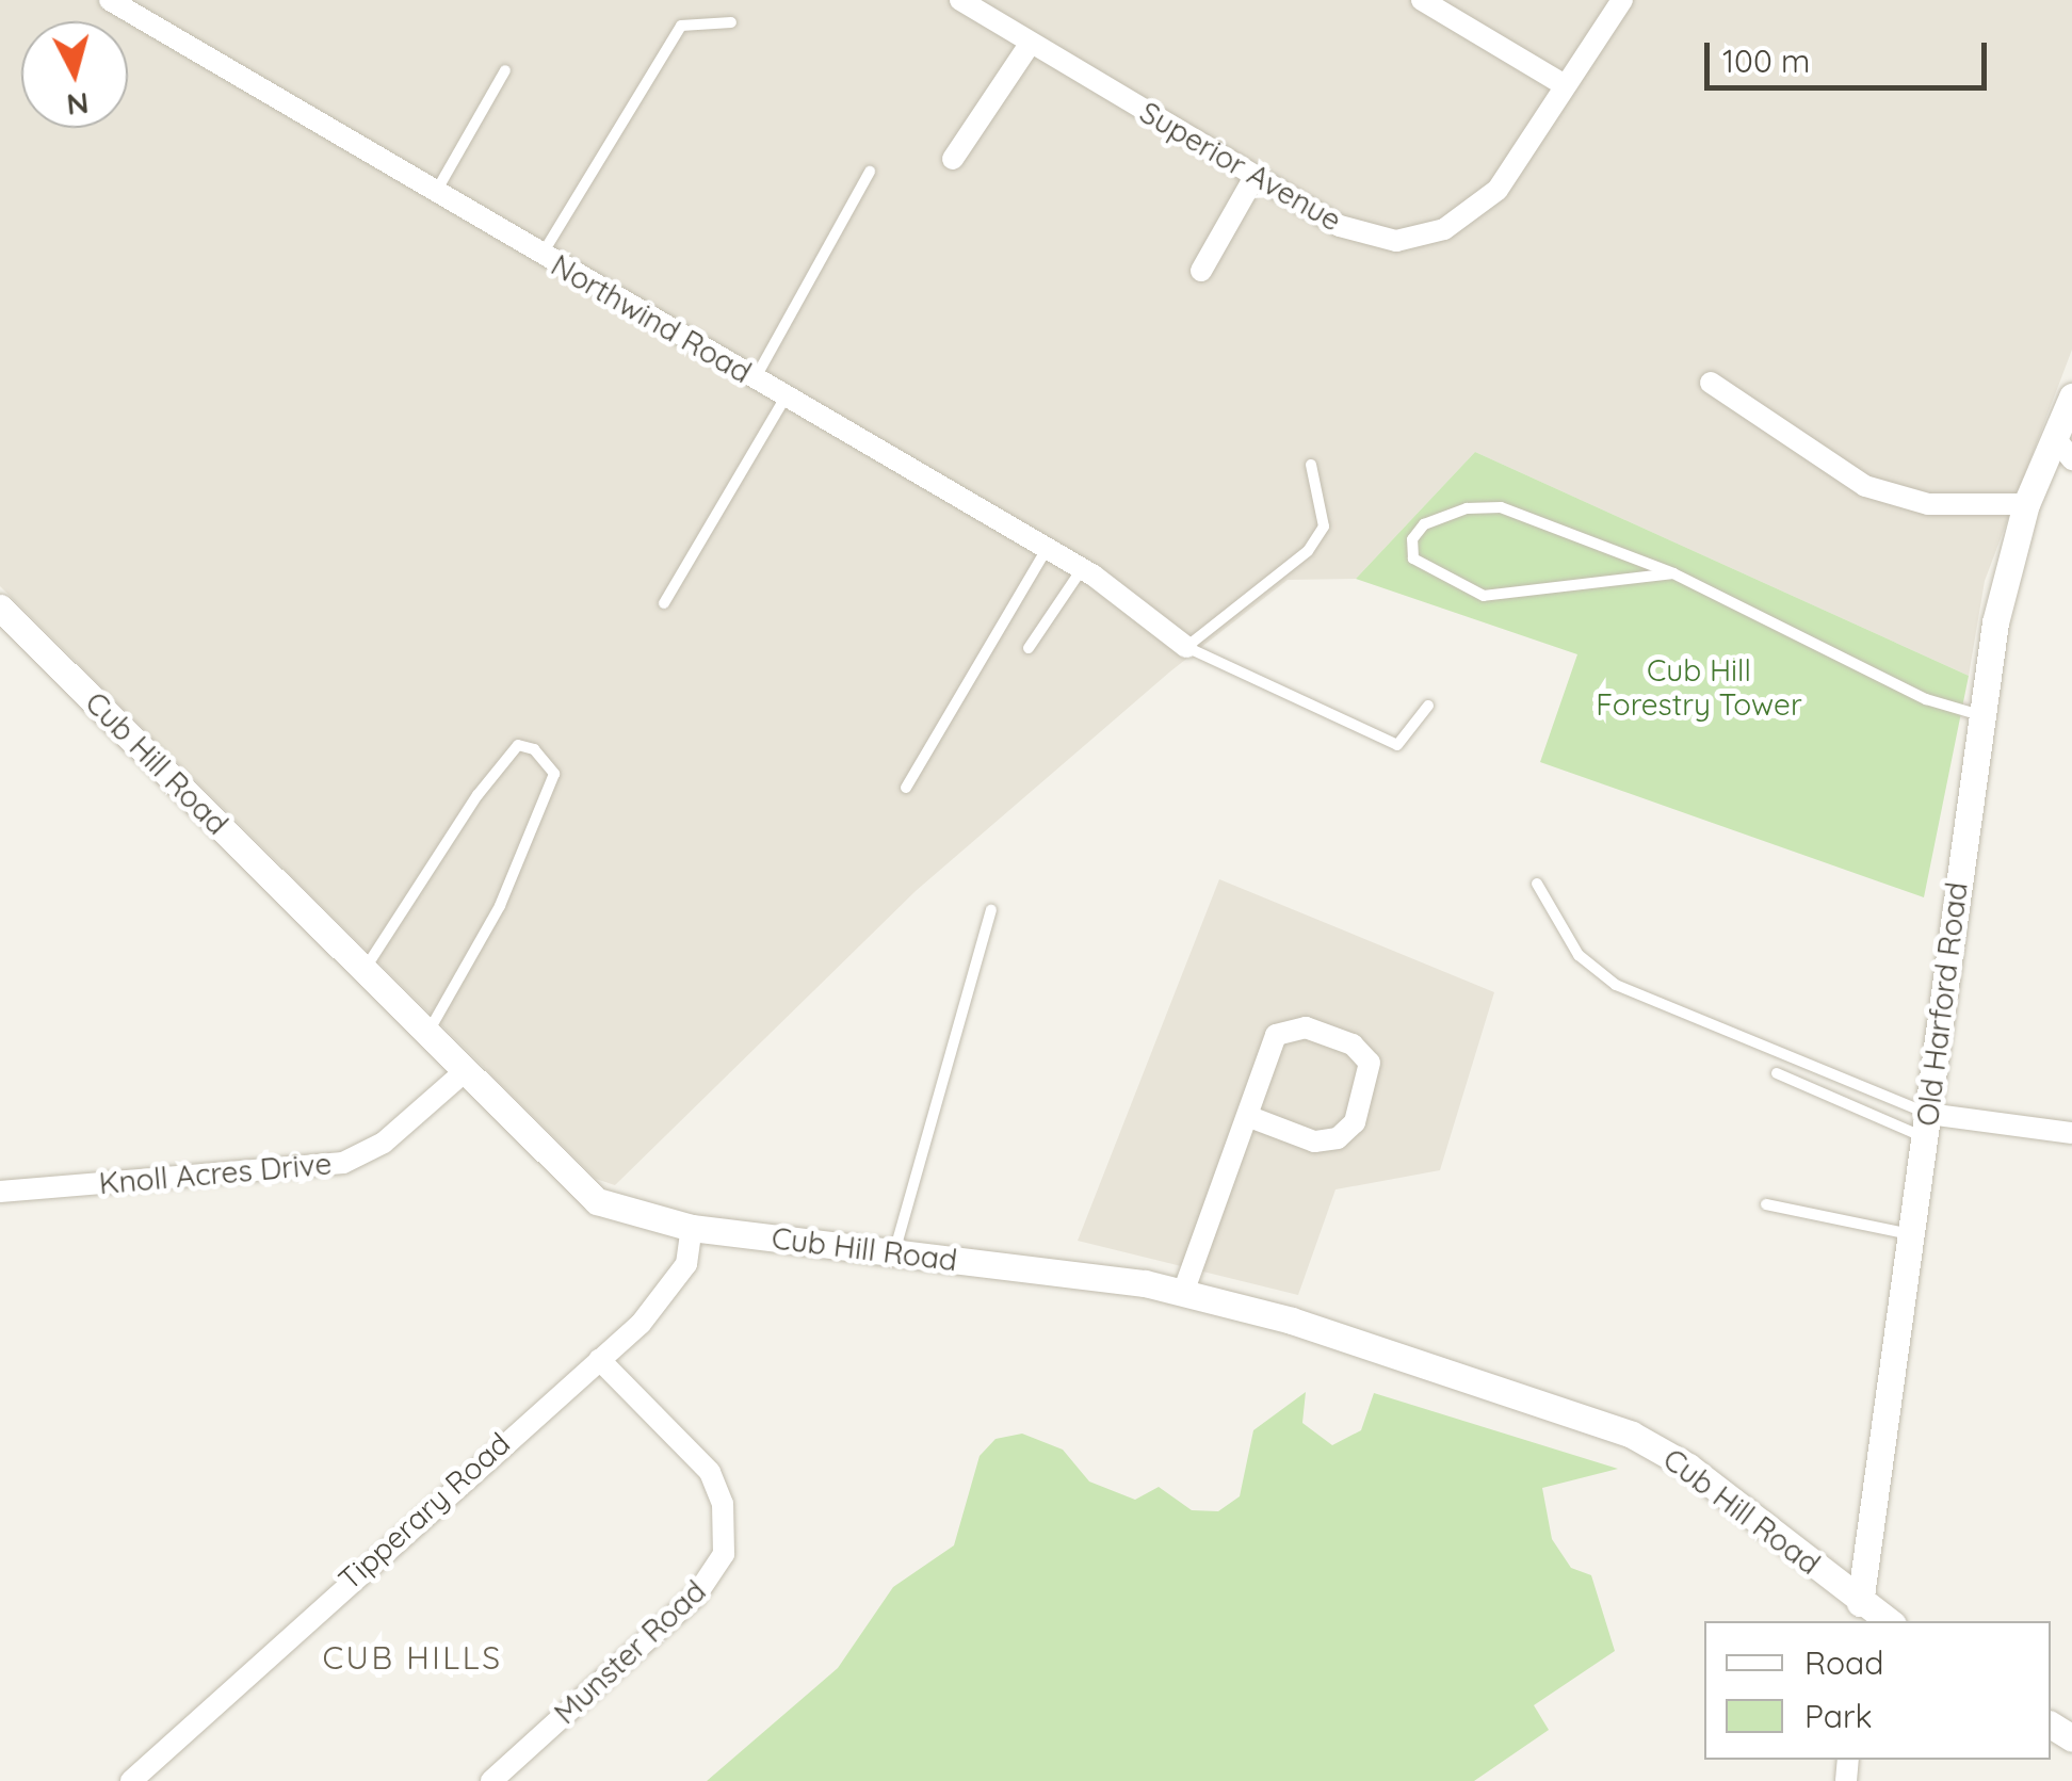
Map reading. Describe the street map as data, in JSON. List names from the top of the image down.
{
  "streets": {
    "street": [
      "Superior Avenue",
      "Northwind Road",
      "Cub Hill Road",
      "Old Harford Road",
      "Knoll Acres Drive",
      "Tipperary Road",
      "Munster Road"
    ]
  },
  "crossings": [
    ["Cub Hill Road", "Old Harford Road"],
    ["Cub Hill Road", "Knoll Acres Drive"],
    ["Cub Hill Road", "Tipperary Road"],
    ["Tipperary Road", "Munster Road"]
  ],
  "districts": ["CUB HILLS"],
  "parks": ["Cub Hill Forestry Tower"],
  "legend": ["Road", "Park"],
  "scale_bar": "100 m",
  "north": "bottom"
}
